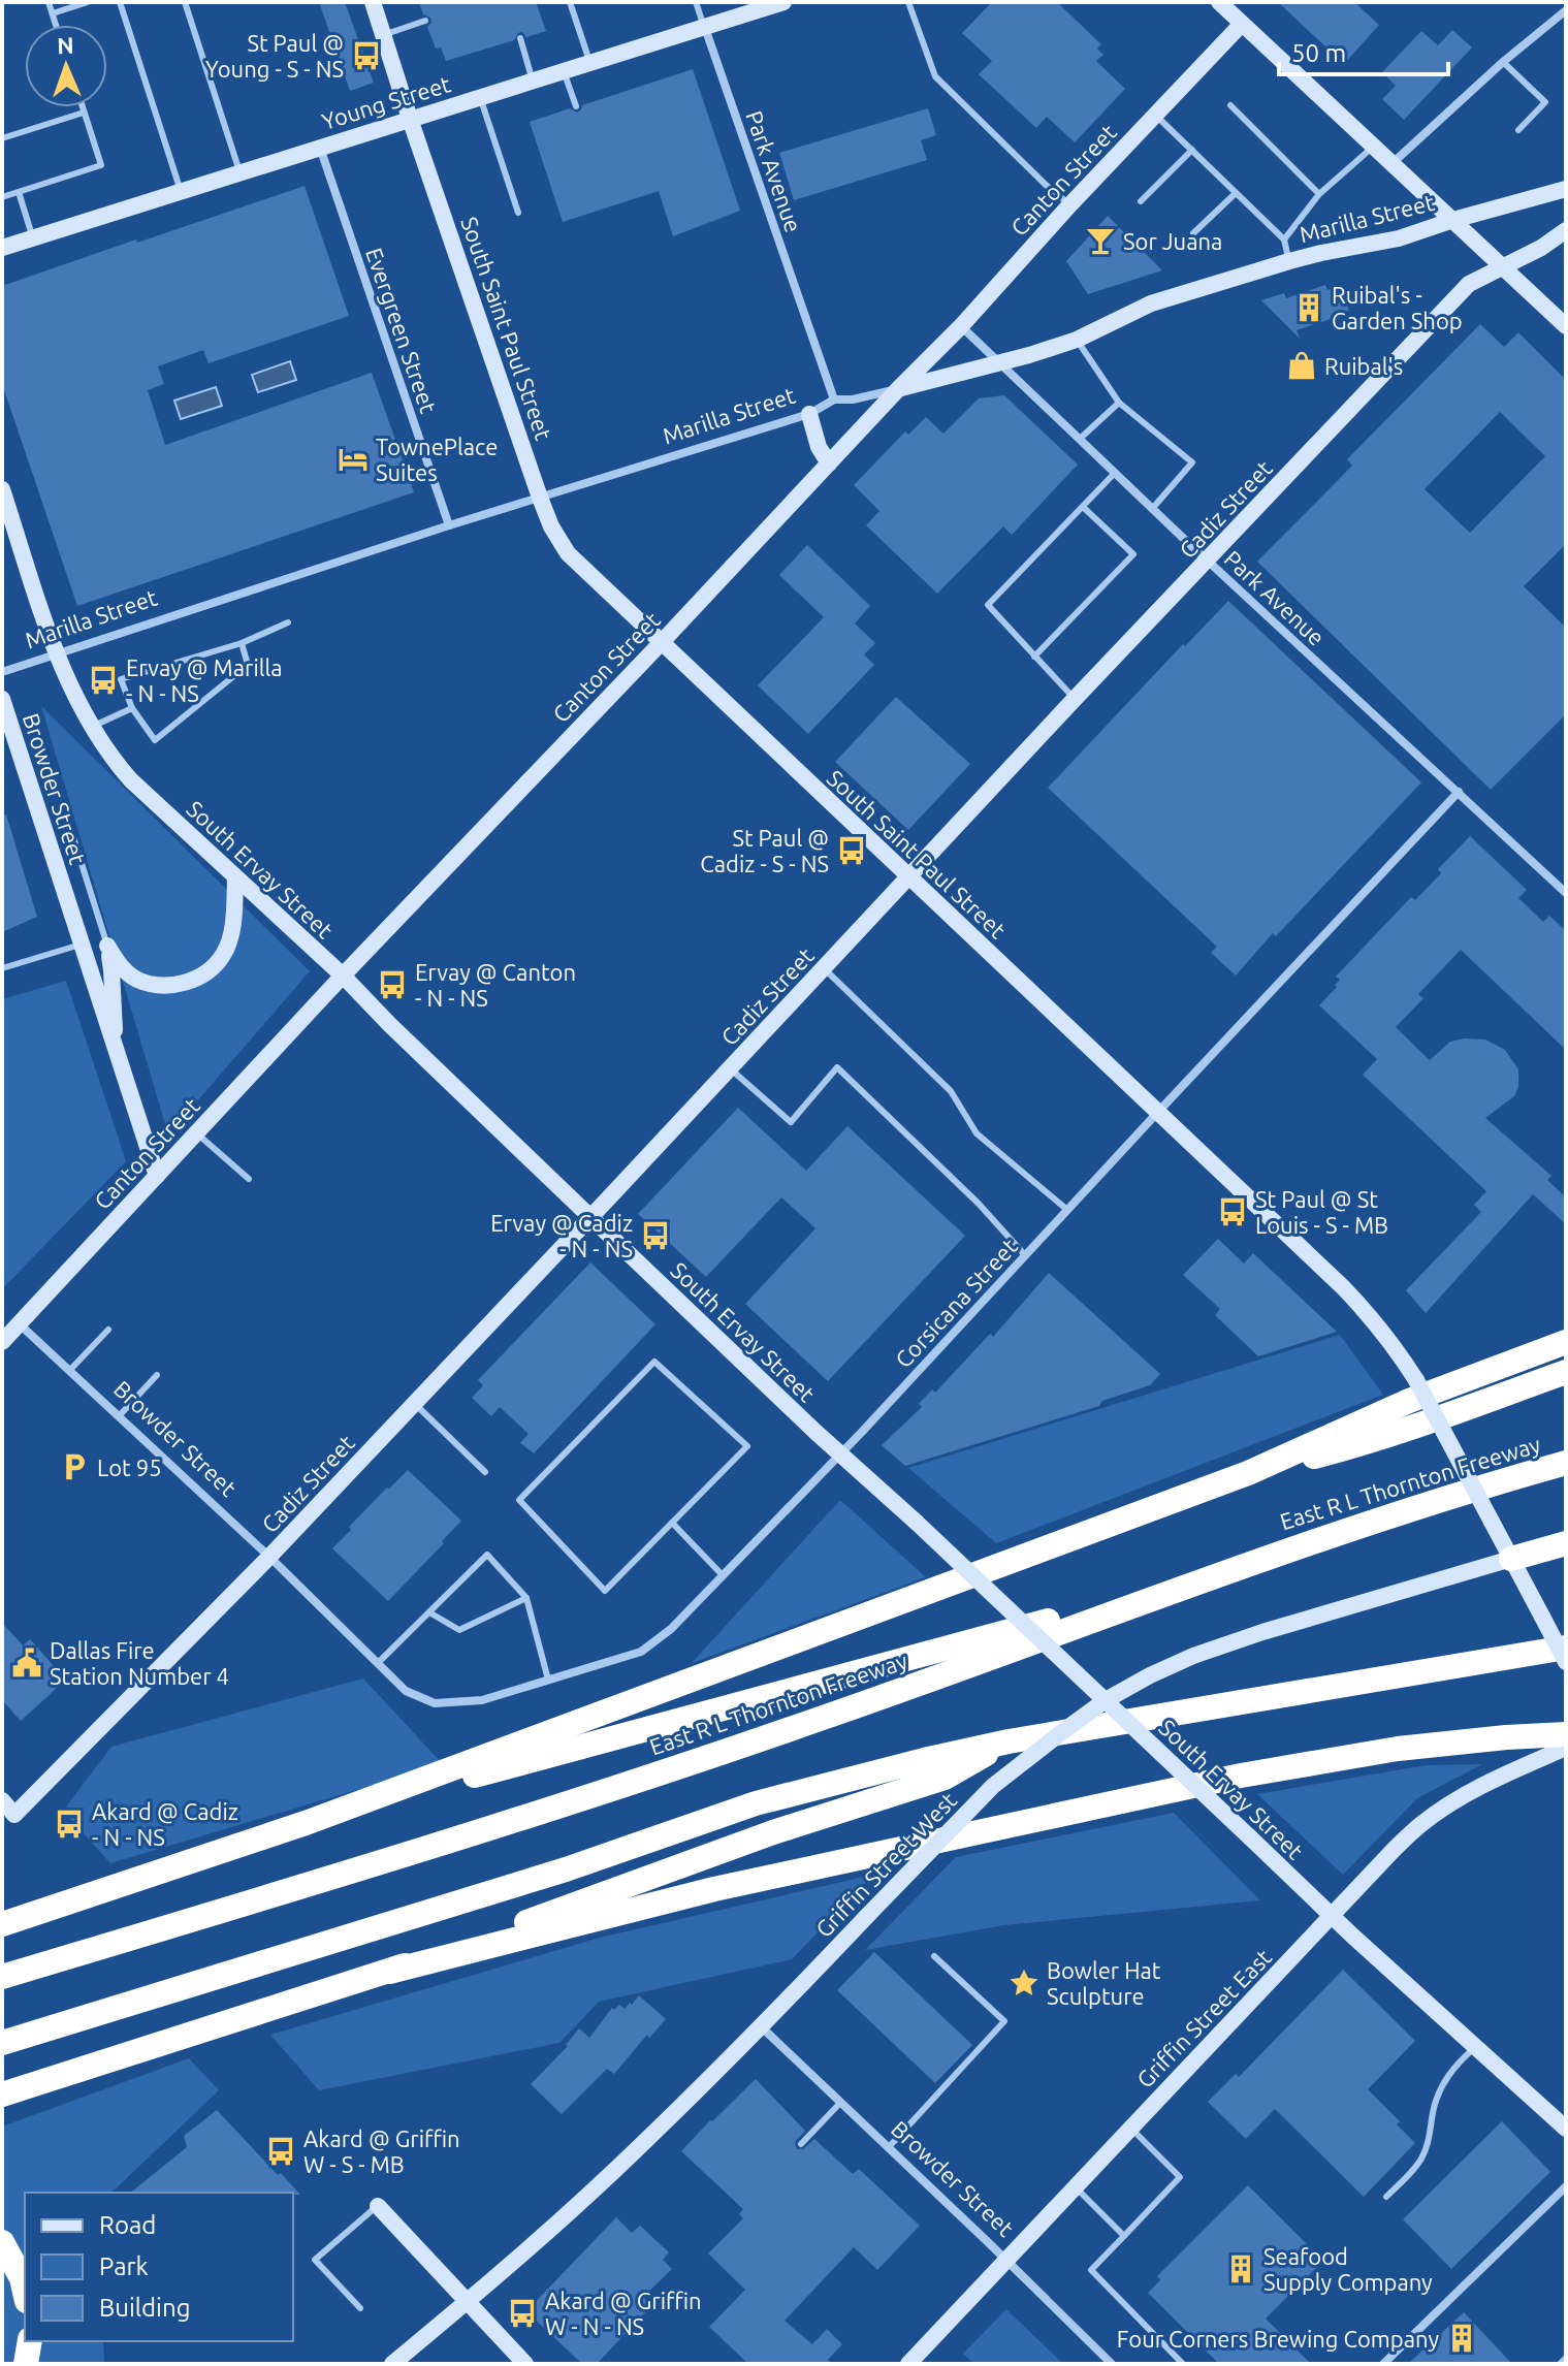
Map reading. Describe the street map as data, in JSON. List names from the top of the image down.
{
  "streets": {
    "highway": ["East R L Thornton Freeway"],
    "main road": [
      "Young Street",
      "Canton Street",
      "Marilla Street",
      "South Saint Paul Street",
      "Cadiz Street",
      "Browder Street",
      "South Ervay Street",
      "Griffin Street West",
      "Griffin Street East"
    ],
    "street": ["Park Avenue", "Evergreen Street", "Corsicana Street"]
  },
  "crossings": [
    ["Young Street", "Park Avenue"],
    ["Young Street", "South Saint Paul Street"],
    ["Young Street", "Evergreen Street"],
    ["Park Avenue", "Canton Street"],
    ["Park Avenue", "Marilla Street"],
    ["Park Avenue", "Cadiz Street"],
    ["Park Avenue", "Corsicana Street"],
    ["Canton Street", "Marilla Street"],
    ["Canton Street", "South Saint Paul Street"],
    ["Canton Street", "Browder Street"],
    ["Canton Street", "South Ervay Street"],
    ["Marilla Street", "South Saint Paul Street"],
    ["Marilla Street", "Evergreen Street"],
    ["Marilla Street", "South Ervay Street"],
    ["South Saint Paul Street", "Cadiz Street"],
    ["South Saint Paul Street", "Corsicana Street"],
    ["South Saint Paul Street", "Griffin Street West"],
    ["Cadiz Street", "Browder Street"],
    ["Cadiz Street", "South Ervay Street"],
    ["Browder Street", "Corsicana Street"],
    ["Browder Street", "Griffin Street West"],
    ["Browder Street", "Griffin Street East"],
    ["South Ervay Street", "Corsicana Street"],
    ["South Ervay Street", "Griffin Street West"],
    ["South Ervay Street", "Griffin Street East"]
  ],
  "places": {
    "bus stop": [
      "St Paul @ Young - S - NS",
      "Ervay @ Marilla - N - NS",
      "St Paul @ Cadiz - S - NS",
      "Ervay @ Canton - N - NS",
      "St Paul @ St Louis - S - MB",
      "Ervay @ Cadiz - N - NS",
      "Akard @ Cadiz - N - NS",
      "Akard @ Griffin W - S - MB",
      "Akard @ Griffin W - N - NS"
    ],
    "bar": ["Sor Juana"],
    "building": ["Ruibal's - Garden Shop", "Seafood Supply Company", "Four Corners Brewing Company"],
    "shop": ["Ruibal's"],
    "hotel": ["TownePlace Suites"],
    "parking": ["Lot 95"],
    "public building": ["Dallas Fire Station Number 4"],
    "place": ["Bowler Hat Sculpture"]
  },
  "legend": ["Road", "Park", "Building"],
  "scale_bar": "50 m",
  "north": "top"
}
